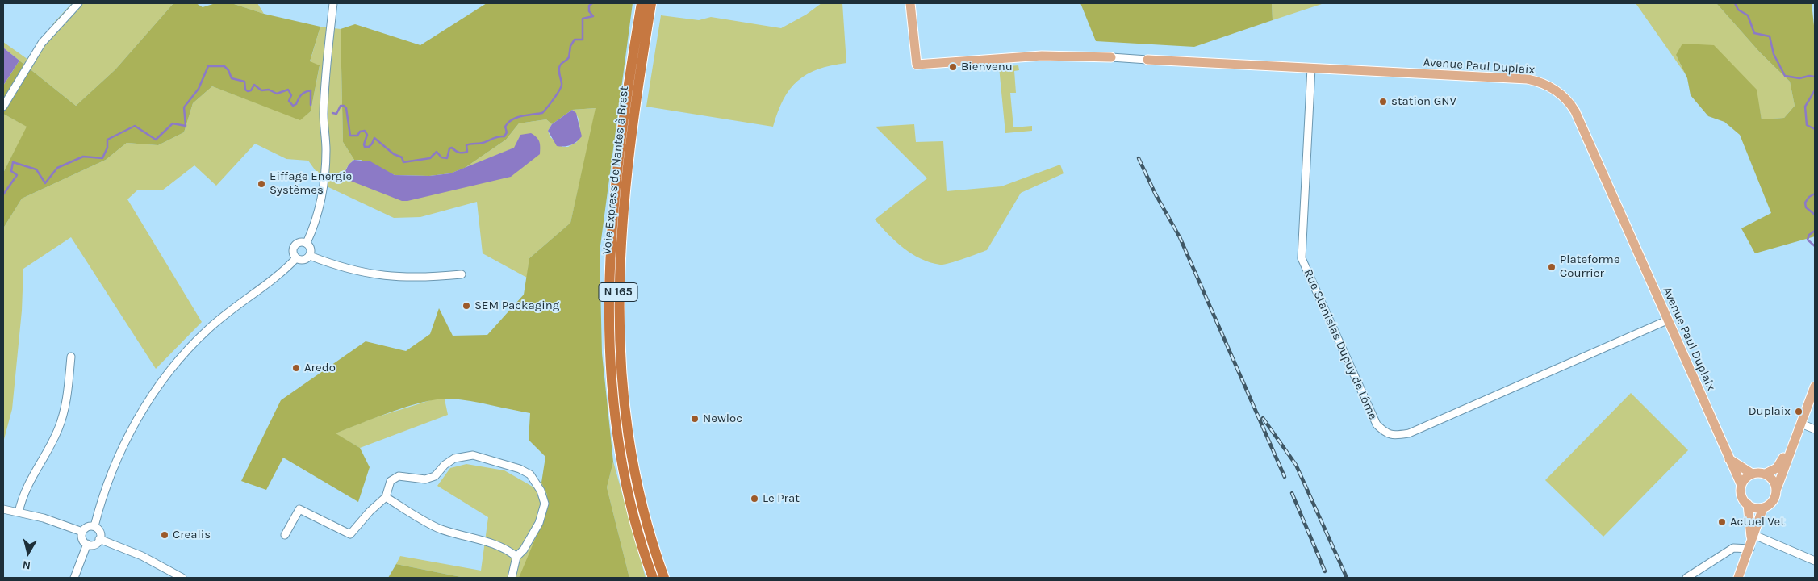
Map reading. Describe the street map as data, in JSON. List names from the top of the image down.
{
  "streets": {
    "highway": ["Voie Express de Nantes à Brest", "N 165"],
    "main road": ["Avenue Paul Duplaix"],
    "street": ["Rue Stanislas Dupuy de Lôme"]
  },
  "crossings": [
    ["Avenue Paul Duplaix", "Rue Stanislas Dupuy de Lôme"]
  ],
  "places": [
    "Bienvenu",
    "station GNV",
    "Eiffage Energie Systèmes",
    "Plateforme Courrier",
    "SEM Packaging",
    "Aredo",
    "Duplaix",
    "Newloc",
    "Le Prat",
    "Actuel Vet",
    "Crealis"
  ],
  "north": "bottom"
}
